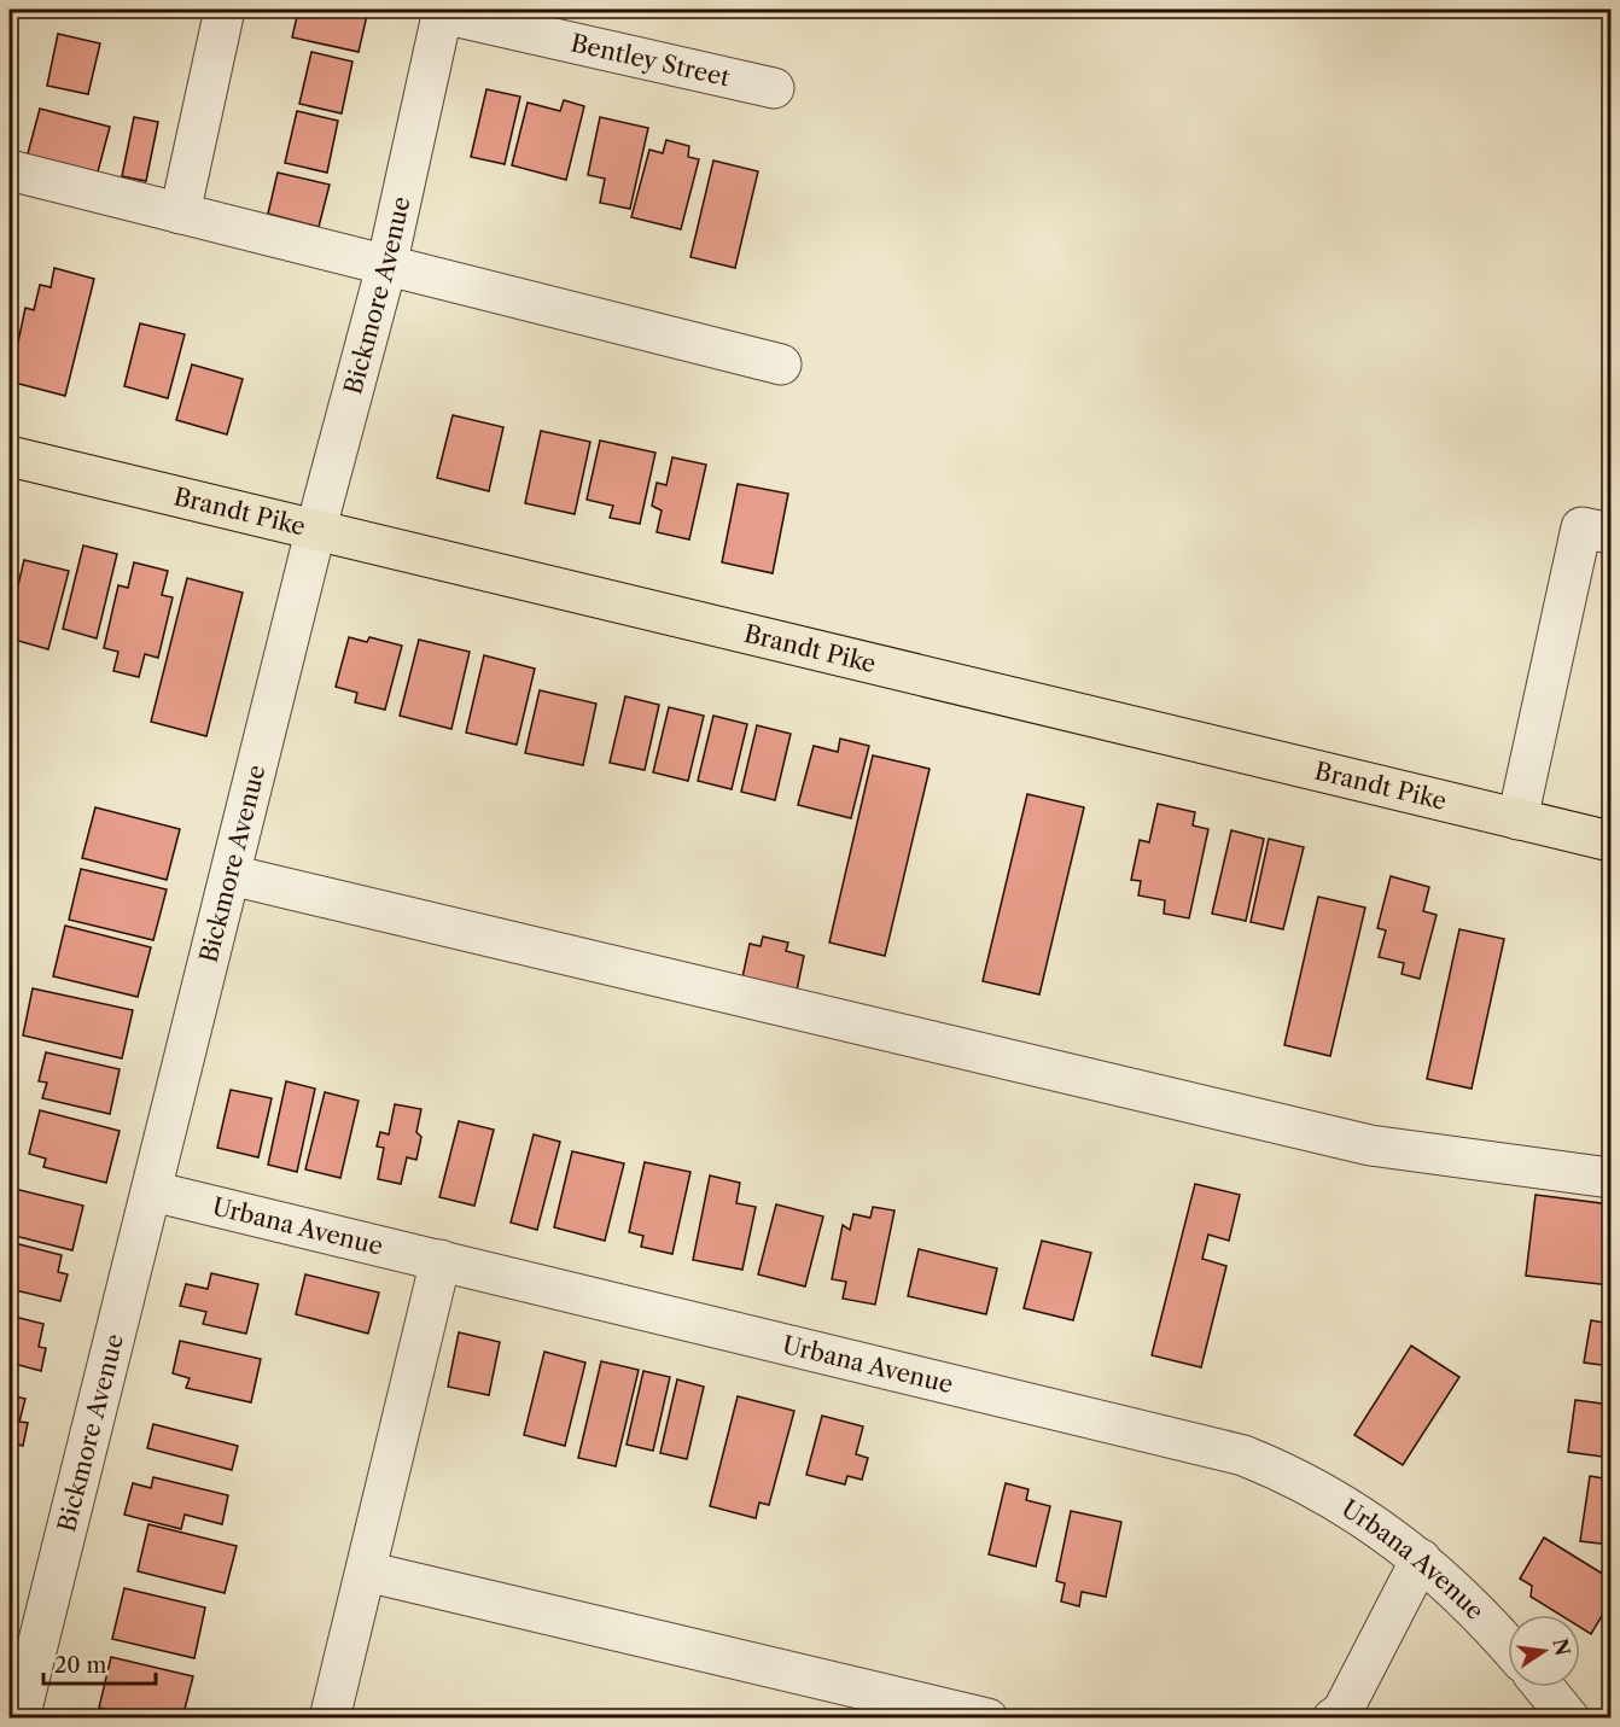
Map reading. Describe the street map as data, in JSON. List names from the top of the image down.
{
  "streets": {
    "main road": ["Brandt Pike"],
    "street": ["Bentley Street", "Bickmore Avenue", "Urbana Avenue"]
  },
  "crossings": [
    ["Bentley Street", "Bickmore Avenue"],
    ["Bickmore Avenue", "Brandt Pike"],
    ["Bickmore Avenue", "Urbana Avenue"]
  ],
  "scale_bar": "20 m",
  "north": "right"
}
